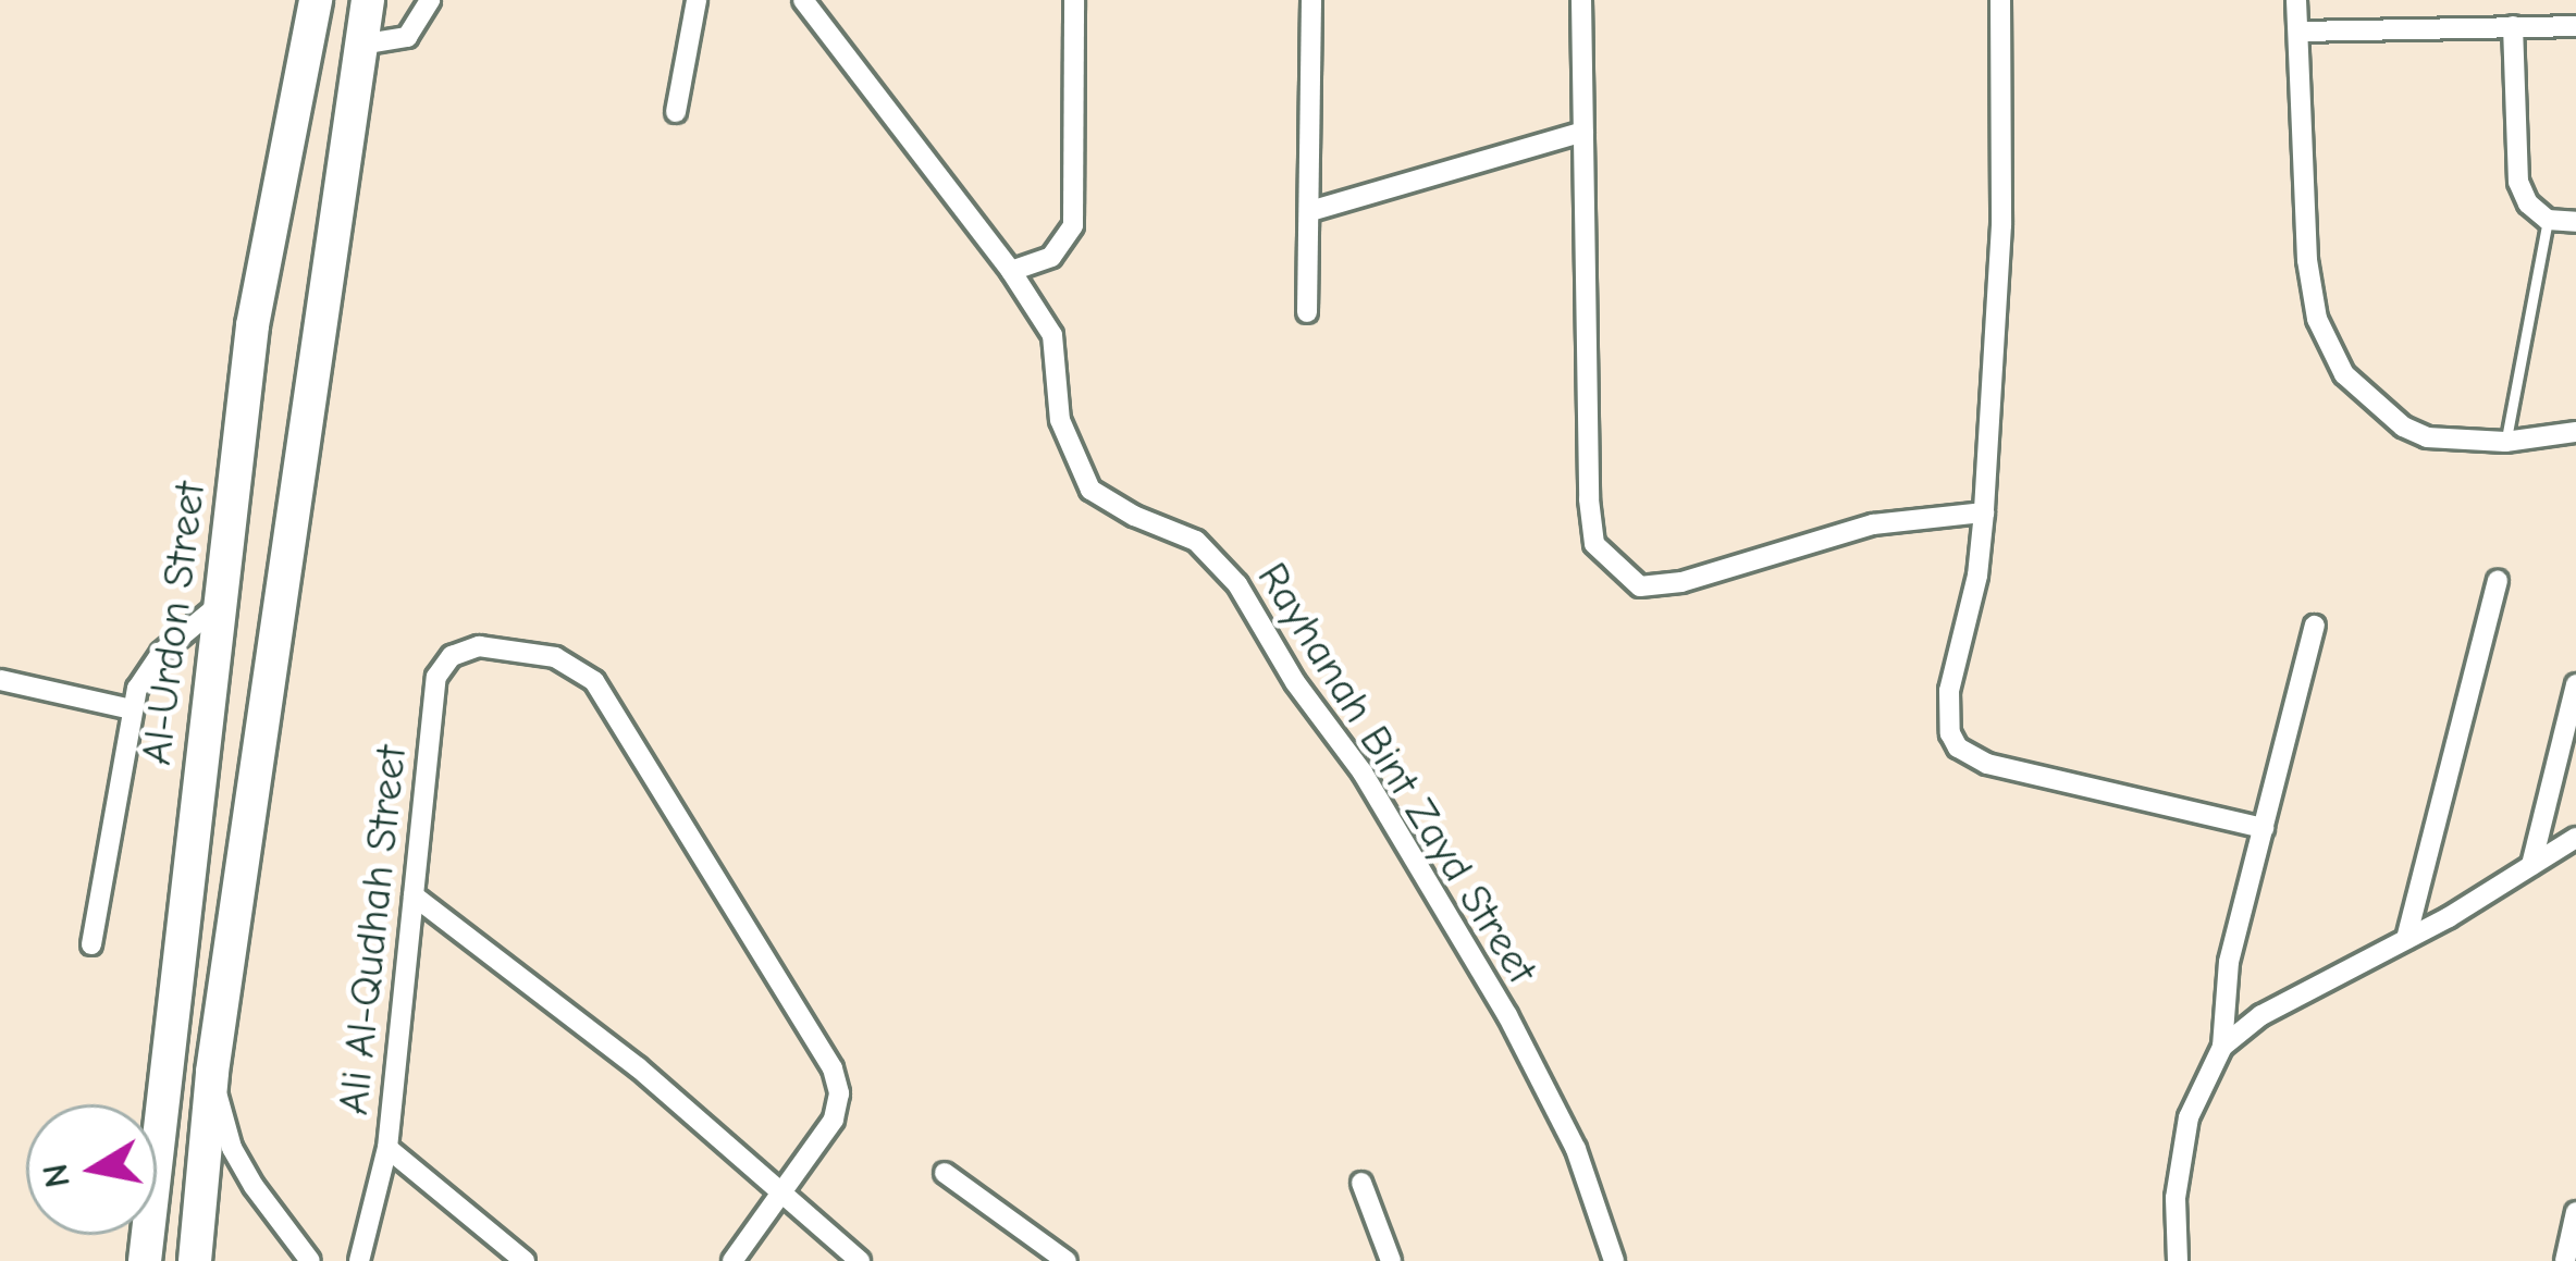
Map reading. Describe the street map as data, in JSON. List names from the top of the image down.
{
  "streets": {
    "highway": ["Al-Urdon Street"],
    "street": ["Rayhanah Bint Zayd Street", "Ali Al-Qudhah Street"]
  },
  "north": "left"
}
